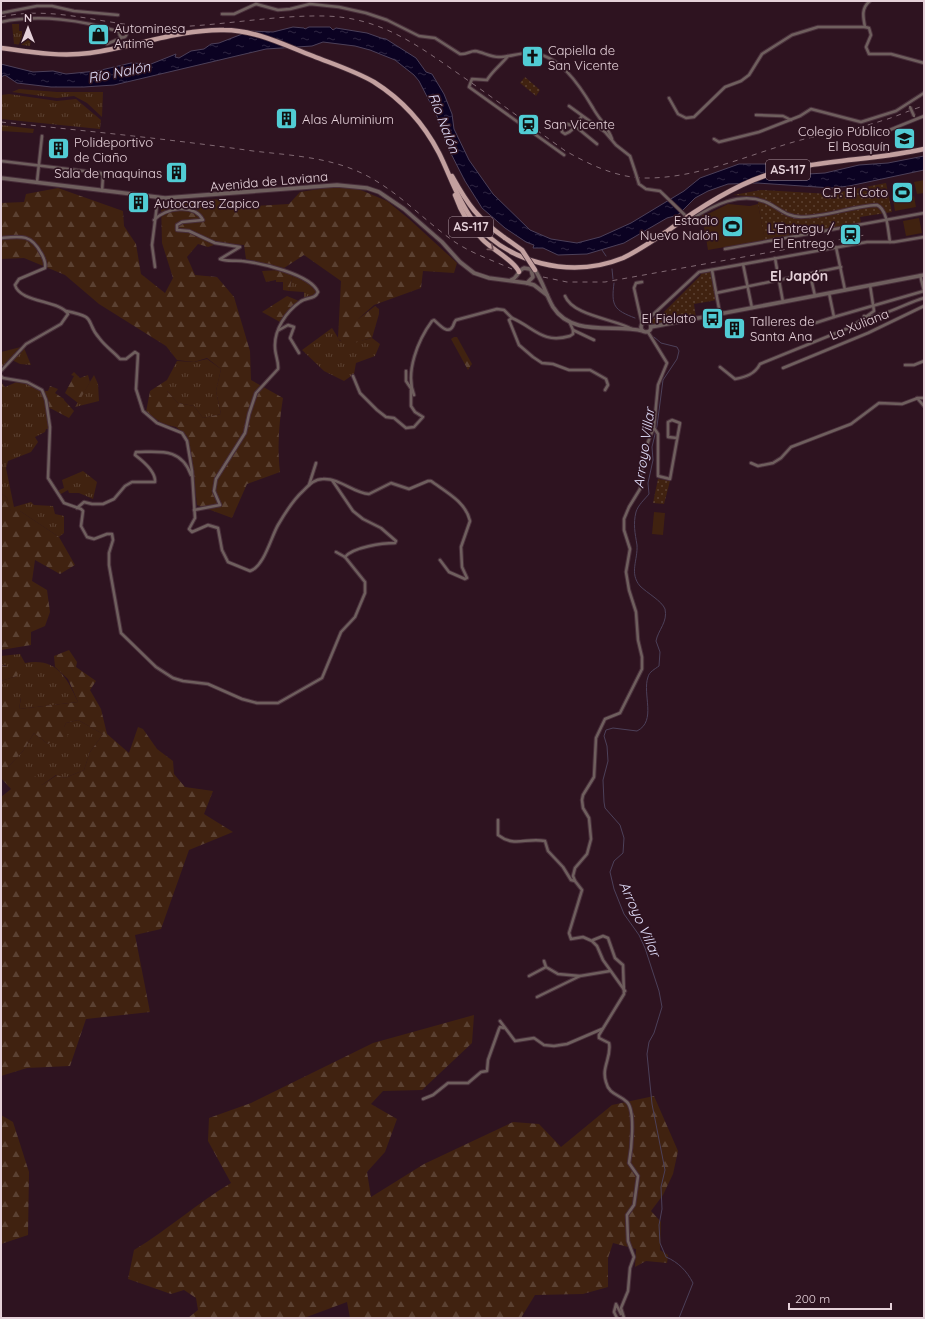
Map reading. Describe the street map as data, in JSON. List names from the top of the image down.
{
  "streets": {
    "main road": ["AS-117"],
    "street": ["Avenida de Laviana", "La Xuliana"]
  },
  "crossings": [
    ["AS-117", "Avenida de Laviana"]
  ],
  "districts": ["El Japón"],
  "water": ["Río Nalón", "Arroyo Villar"],
  "places": {
    "shop": ["Autominesa Artime"],
    "church": ["Capiella de San Vicente"],
    "building": [
      "Alas Aluminium",
      "Polideportivo de Ciaño",
      "Sala de maquinas",
      "Autocares Zapico",
      "Talleres de Santa Ana"
    ],
    "station": ["San Vicente", "L'Entregu / El Entrego"],
    "school or university": ["Colegio Público El Bosquín"],
    "sports": ["C.P. El Coto", "Estadio Nuevo Nalón"],
    "bus stop": ["El Fielato"]
  },
  "scale_bar": "200 m",
  "north": "top"
}
